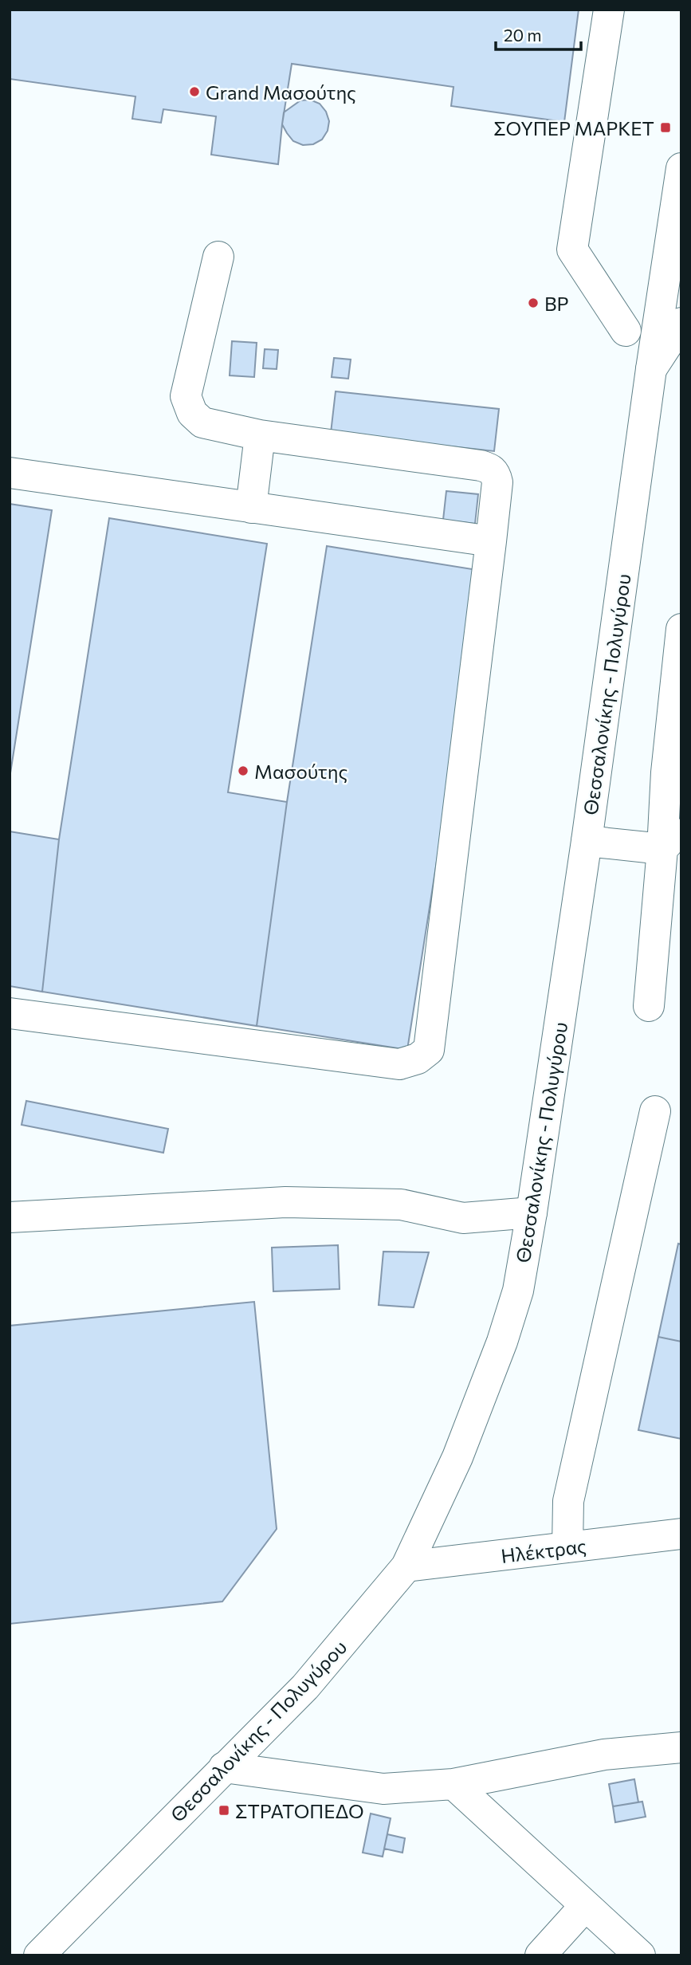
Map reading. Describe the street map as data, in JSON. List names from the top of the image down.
{
  "streets": {
    "main road": ["Θεσσαλονίκης - Πολυγύρου", "Ηλέκτρας"]
  },
  "crossings": [
    ["Θεσσαλονίκης - Πολυγύρου", "Ηλέκτρας"]
  ],
  "places": {
    "other": ["Grand Μασούτης", "BP", "Μασούτης"],
    "transit": ["ΣΟΥΠΕΡ ΜΑΡΚΕΤ", "ΣΤΡΑΤΟΠΕΔΟ"]
  },
  "scale_bar": "20 m"
}
